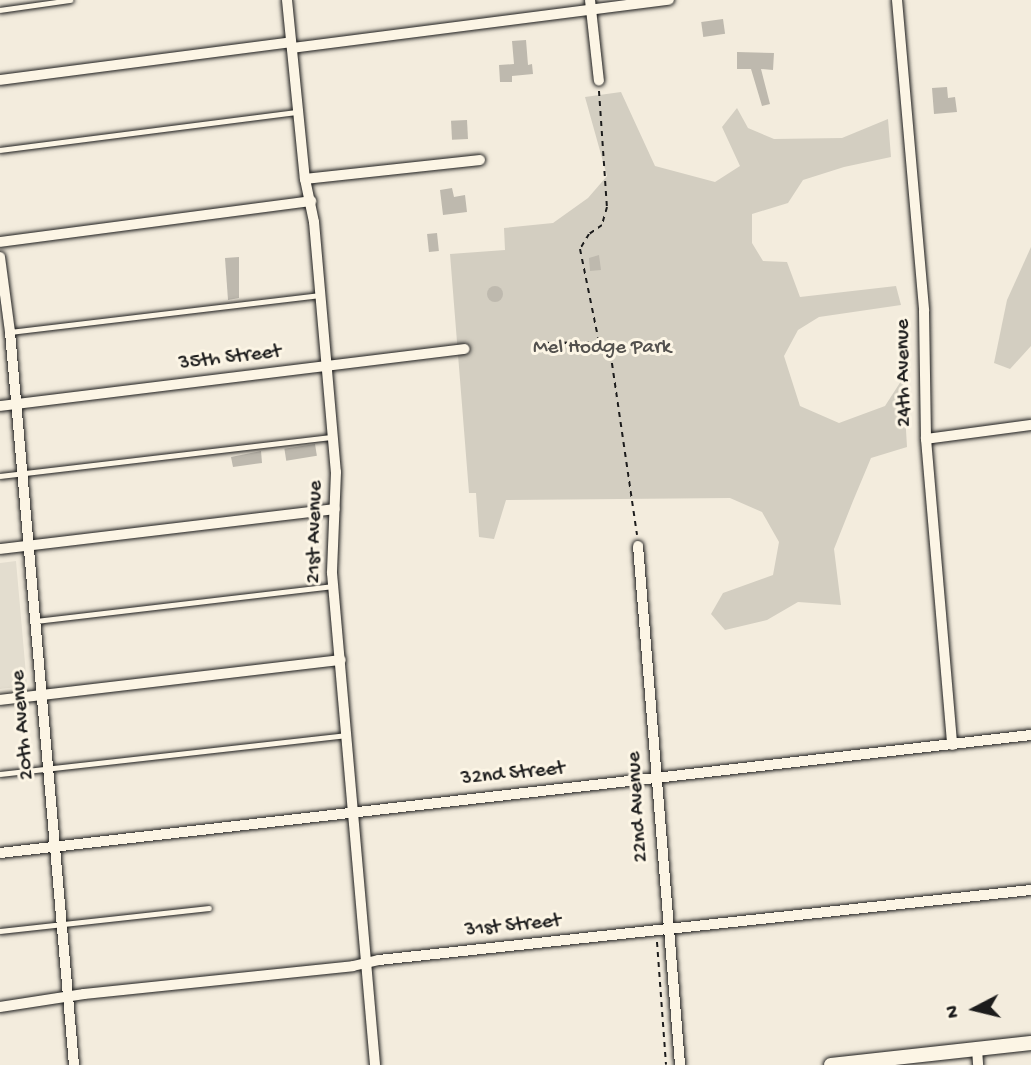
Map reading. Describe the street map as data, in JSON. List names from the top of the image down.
{
  "streets": {
    "street": [
      "35th Street",
      "24th Avenue",
      "21st Avenue",
      "20th Avenue",
      "32nd Street",
      "22nd Avenue",
      "31st Street"
    ]
  },
  "crossings": [
    ["35th Street", "21st Avenue"],
    ["35th Street", "20th Avenue"],
    ["24th Avenue", "32nd Street"],
    ["21st Avenue", "32nd Street"],
    ["21st Avenue", "31st Street"],
    ["20th Avenue", "32nd Street"],
    ["20th Avenue", "31st Street"],
    ["32nd Street", "22nd Avenue"],
    ["22nd Avenue", "31st Street"]
  ],
  "parks": ["Mel Hodge Park"],
  "north": "left"
}
